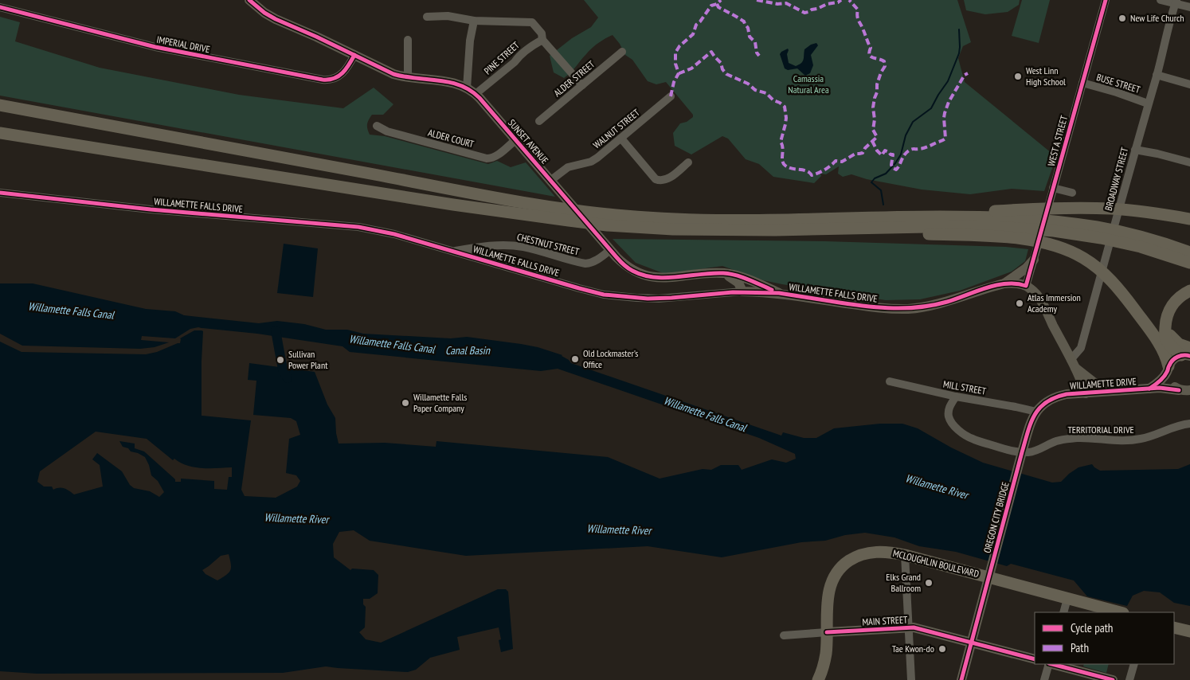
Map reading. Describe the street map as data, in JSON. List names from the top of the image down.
{
  "streets": {
    "highway": ["MCLOUGHLIN BOULEVARD"],
    "main road": [
      "SUNSET AVENUE",
      "WILLAMETTE FALLS DRIVE",
      "WILLAMETTE DRIVE",
      "OREGON CITY BRIDGE",
      "MAIN STREET"
    ],
    "street": [
      "IMPERIAL DRIVE",
      "PINE STREET",
      "ALDER STREET",
      "BUSE STREET",
      "WALNUT STREET",
      "ALDER COURT",
      "WEST A STREET",
      "BROADWAY STREET",
      "CHESTNUT STREET",
      "MILL STREET",
      "TERRITORIAL DRIVE"
    ]
  },
  "crossings": [
    ["IMPERIAL DRIVE", "SUNSET AVENUE"],
    ["PINE STREET", "SUNSET AVENUE"],
    ["BUSE STREET", "WEST A STREET"],
    ["BUSE STREET", "BROADWAY STREET"],
    ["WALNUT STREET", "SUNSET AVENUE"],
    ["ALDER COURT", "SUNSET AVENUE"],
    ["WEST A STREET", "WILLAMETTE FALLS DRIVE"],
    ["SUNSET AVENUE", "WILLAMETTE FALLS DRIVE"],
    ["SUNSET AVENUE", "CHESTNUT STREET"],
    ["WILLAMETTE FALLS DRIVE", "CHESTNUT STREET"],
    ["WILLAMETTE DRIVE", "MILL STREET"],
    ["WILLAMETTE DRIVE", "OREGON CITY BRIDGE"],
    ["MILL STREET", "TERRITORIAL DRIVE"],
    ["OREGON CITY BRIDGE", "MAIN STREET"],
    ["MCLOUGHLIN BOULEVARD", "MAIN STREET"]
  ],
  "water": ["Willamette Falls Canal", "Canal Basin", "Willamette River"],
  "parks": ["Camassia Natural Area"],
  "places": [
    "New Life Church",
    "West Linn High School",
    "Atlas Immersion Academy",
    "Old Lockmaster's Office",
    "Sullivan Power Plant",
    "Willamette Falls Paper Company",
    "Elks Grand Ballroom",
    "Tae Kwon-do"
  ],
  "legend": ["Cycle path", "Path"]
}
